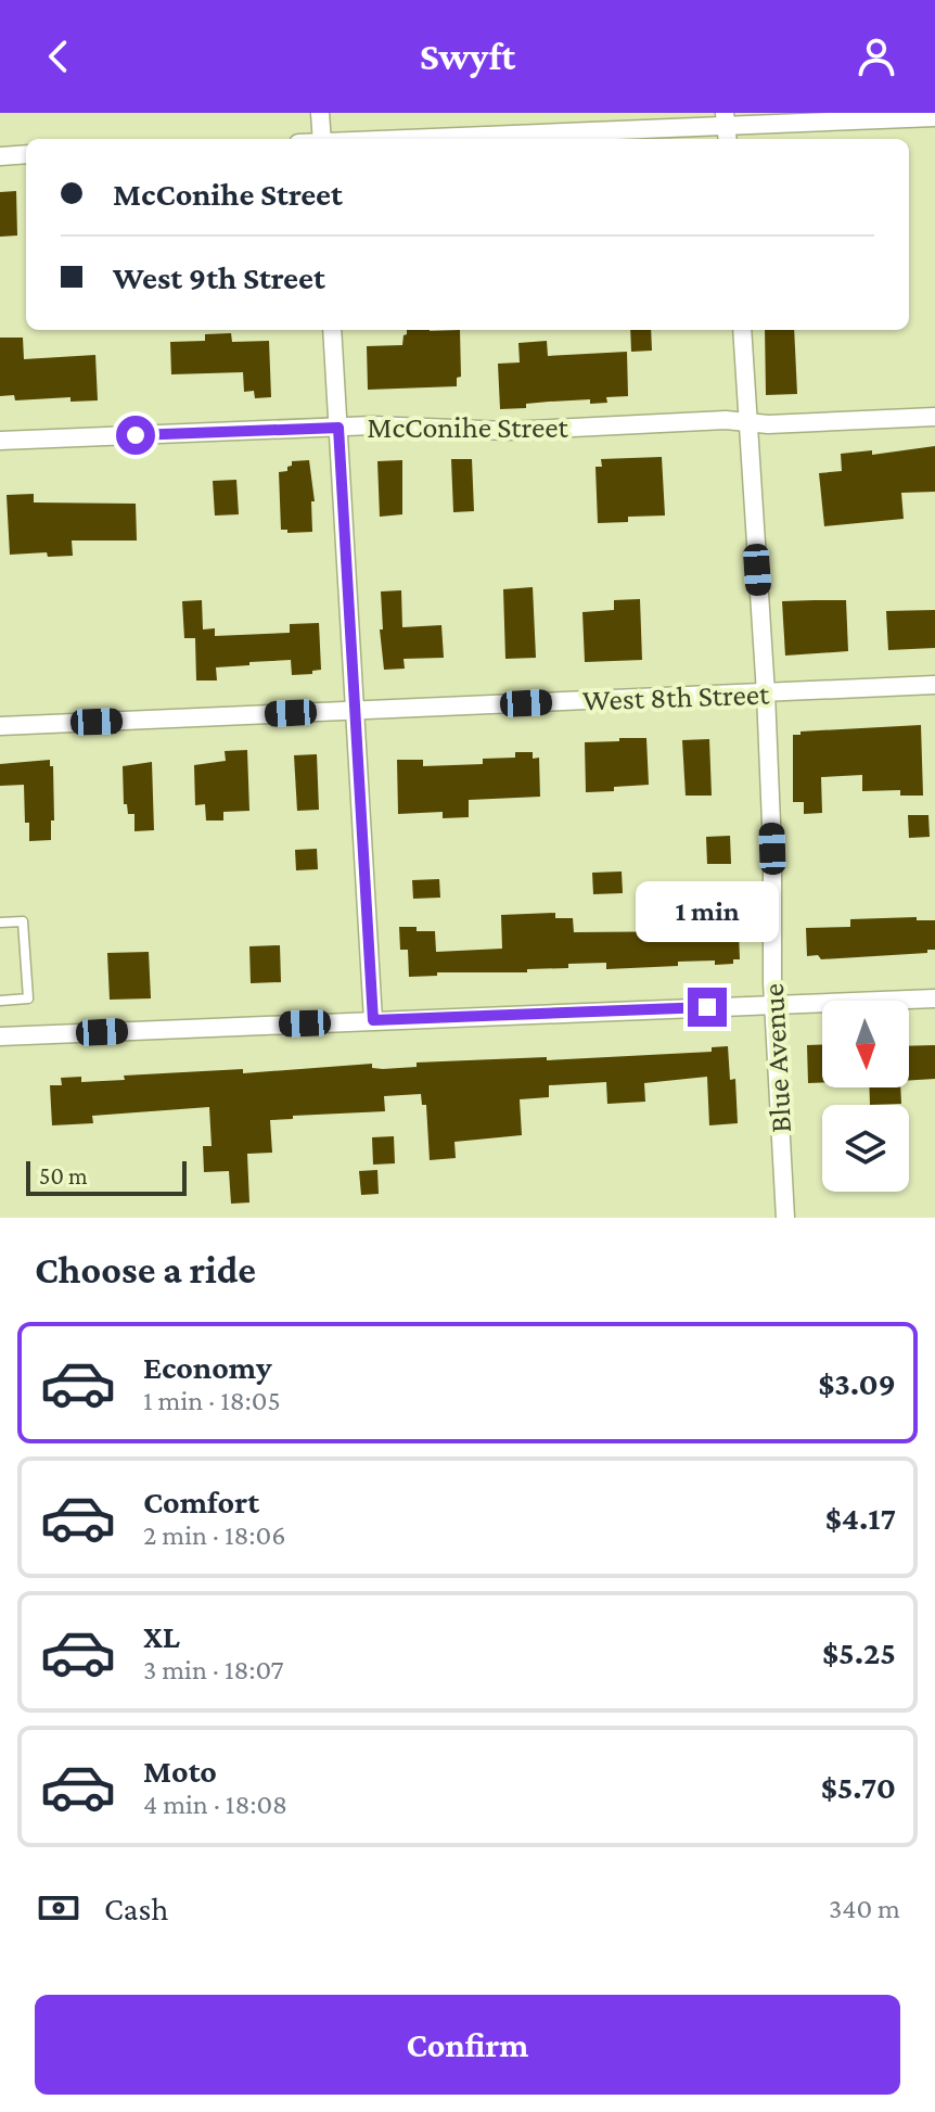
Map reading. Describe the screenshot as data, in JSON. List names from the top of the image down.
{
  "streets": {
    "street": ["McConihe Street", "West 8th Street", "Blue Avenue"]
  },
  "crossings": [
    ["McConihe Street", "Blue Avenue"],
    ["West 8th Street", "Blue Avenue"]
  ],
  "scale_bar": "50 m",
  "north": "bottom",
  "page": {
    "header": "Swyft",
    "banner": ["McConihe Street", "West 9th Street"],
    "bubble": "1 min",
    "scale": "50 m",
    "heading": "Choose a ride",
    "list": [
      {
        "name": "Economy",
        "note": "1 min · 18:05",
        "value": "$3.09"
      },
      {
        "name": "Comfort",
        "note": "2 min · 18:06",
        "value": "$4.17"
      },
      {
        "name": "XL",
        "note": "3 min · 18:07",
        "value": "$5.25"
      },
      {
        "name": "Moto",
        "note": "4 min · 18:08",
        "value": "$5.70"
      }
    ],
    "pay": ["Cash", "340 m"],
    "buttons": "Confirm"
  }
}
